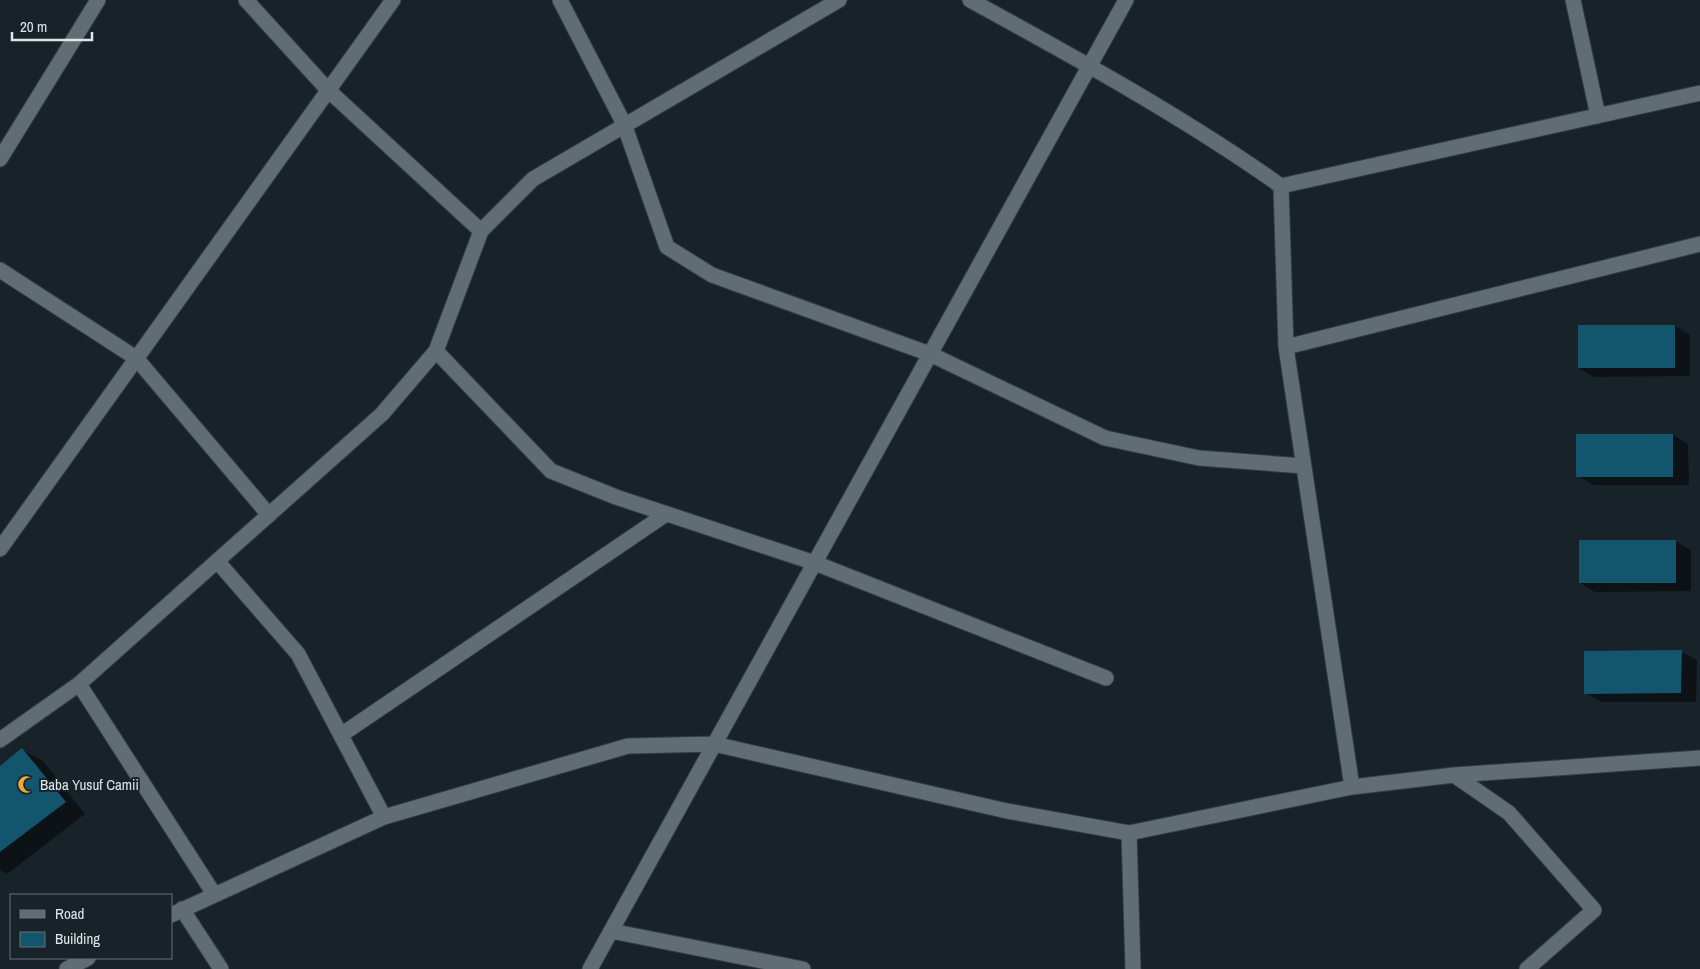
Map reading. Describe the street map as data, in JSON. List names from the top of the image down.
{
  "places": {
    "mosque": ["Baba Yusuf Camii"]
  },
  "legend": ["Road", "Building"],
  "scale_bar": "20 m"
}
